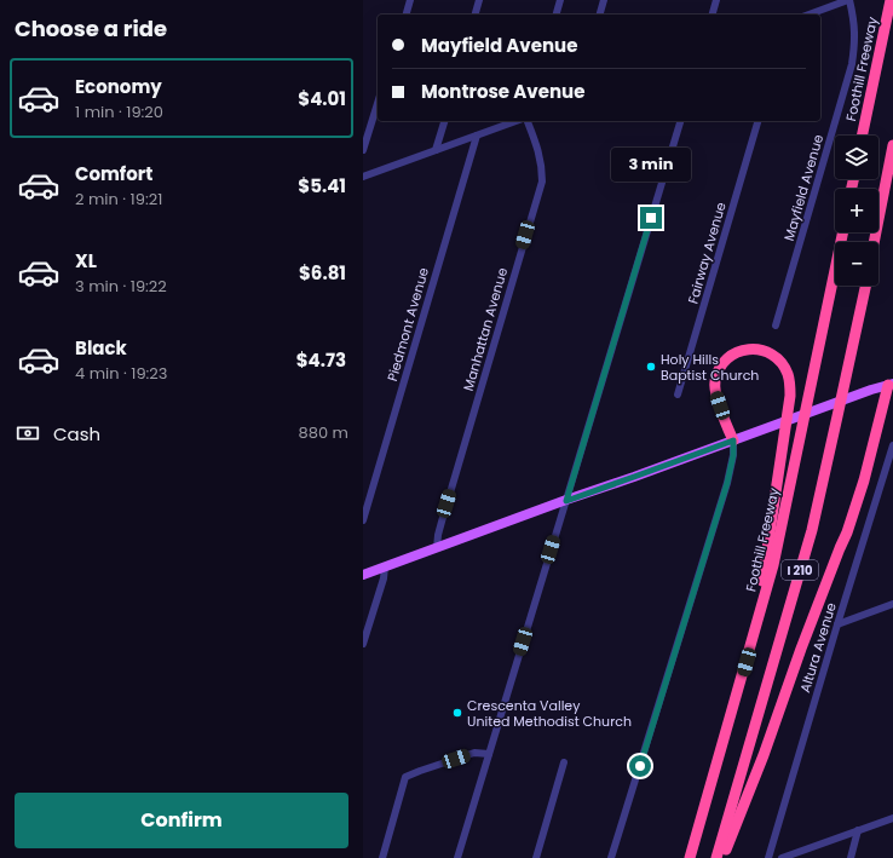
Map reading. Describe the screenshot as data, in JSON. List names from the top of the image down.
{
  "streets": {
    "highway": ["Foothill Freeway", "I 210"],
    "street": [
      "Mayfield Avenue",
      "Fairway Avenue",
      "Piedmont Avenue",
      "Manhattan Avenue",
      "Altura Avenue"
    ]
  },
  "places": ["Holy Hills Baptist Church", "Crescenta Valley United Methodist Church"],
  "page": {
    "heading": "Choose a ride",
    "banner": ["Mayfield Avenue", "Montrose Avenue"],
    "list": [
      {
        "name": "Economy",
        "note": "1 min · 19:20",
        "value": "$4.01"
      },
      {
        "name": "Comfort",
        "note": "2 min · 19:21",
        "value": "$5.41"
      },
      {
        "name": "XL",
        "note": "3 min · 19:22",
        "value": "$6.81"
      },
      {
        "name": "Black",
        "note": "4 min · 19:23",
        "value": "$4.73"
      }
    ],
    "map_buttons": ["+", "−"],
    "bubble": "3 min",
    "pay": ["Cash", "880 m"],
    "buttons": "Confirm"
  }
}
